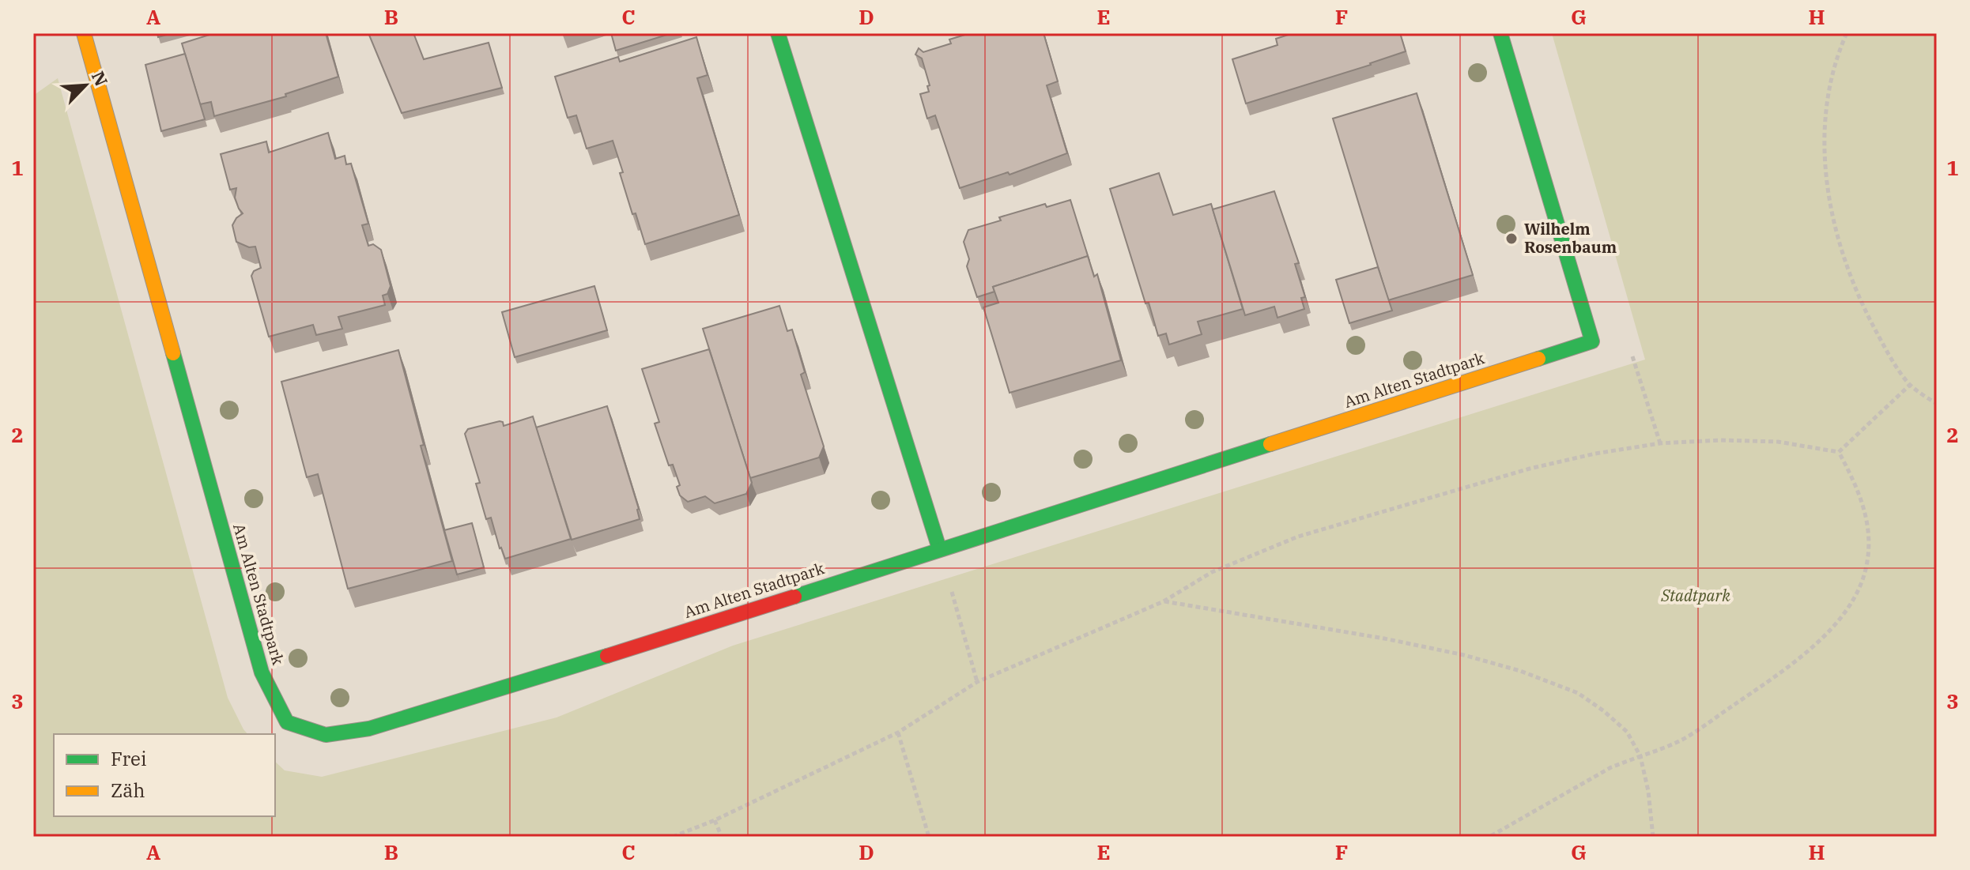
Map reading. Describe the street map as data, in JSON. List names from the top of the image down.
{
  "streets": {
    "street": ["Am Alten Stadtpark"]
  },
  "parks": ["Stadtpark"],
  "places": ["Wilhelm Rosenbaum"],
  "legend": ["Frei", "Zäh"],
  "north": "top right",
  "grid": {
    "columns": [
      "A",
      "B",
      "C",
      "D",
      "E",
      "F",
      "G",
      "H"
    ],
    "rows": ["1", "2", "3"]
  }
}
